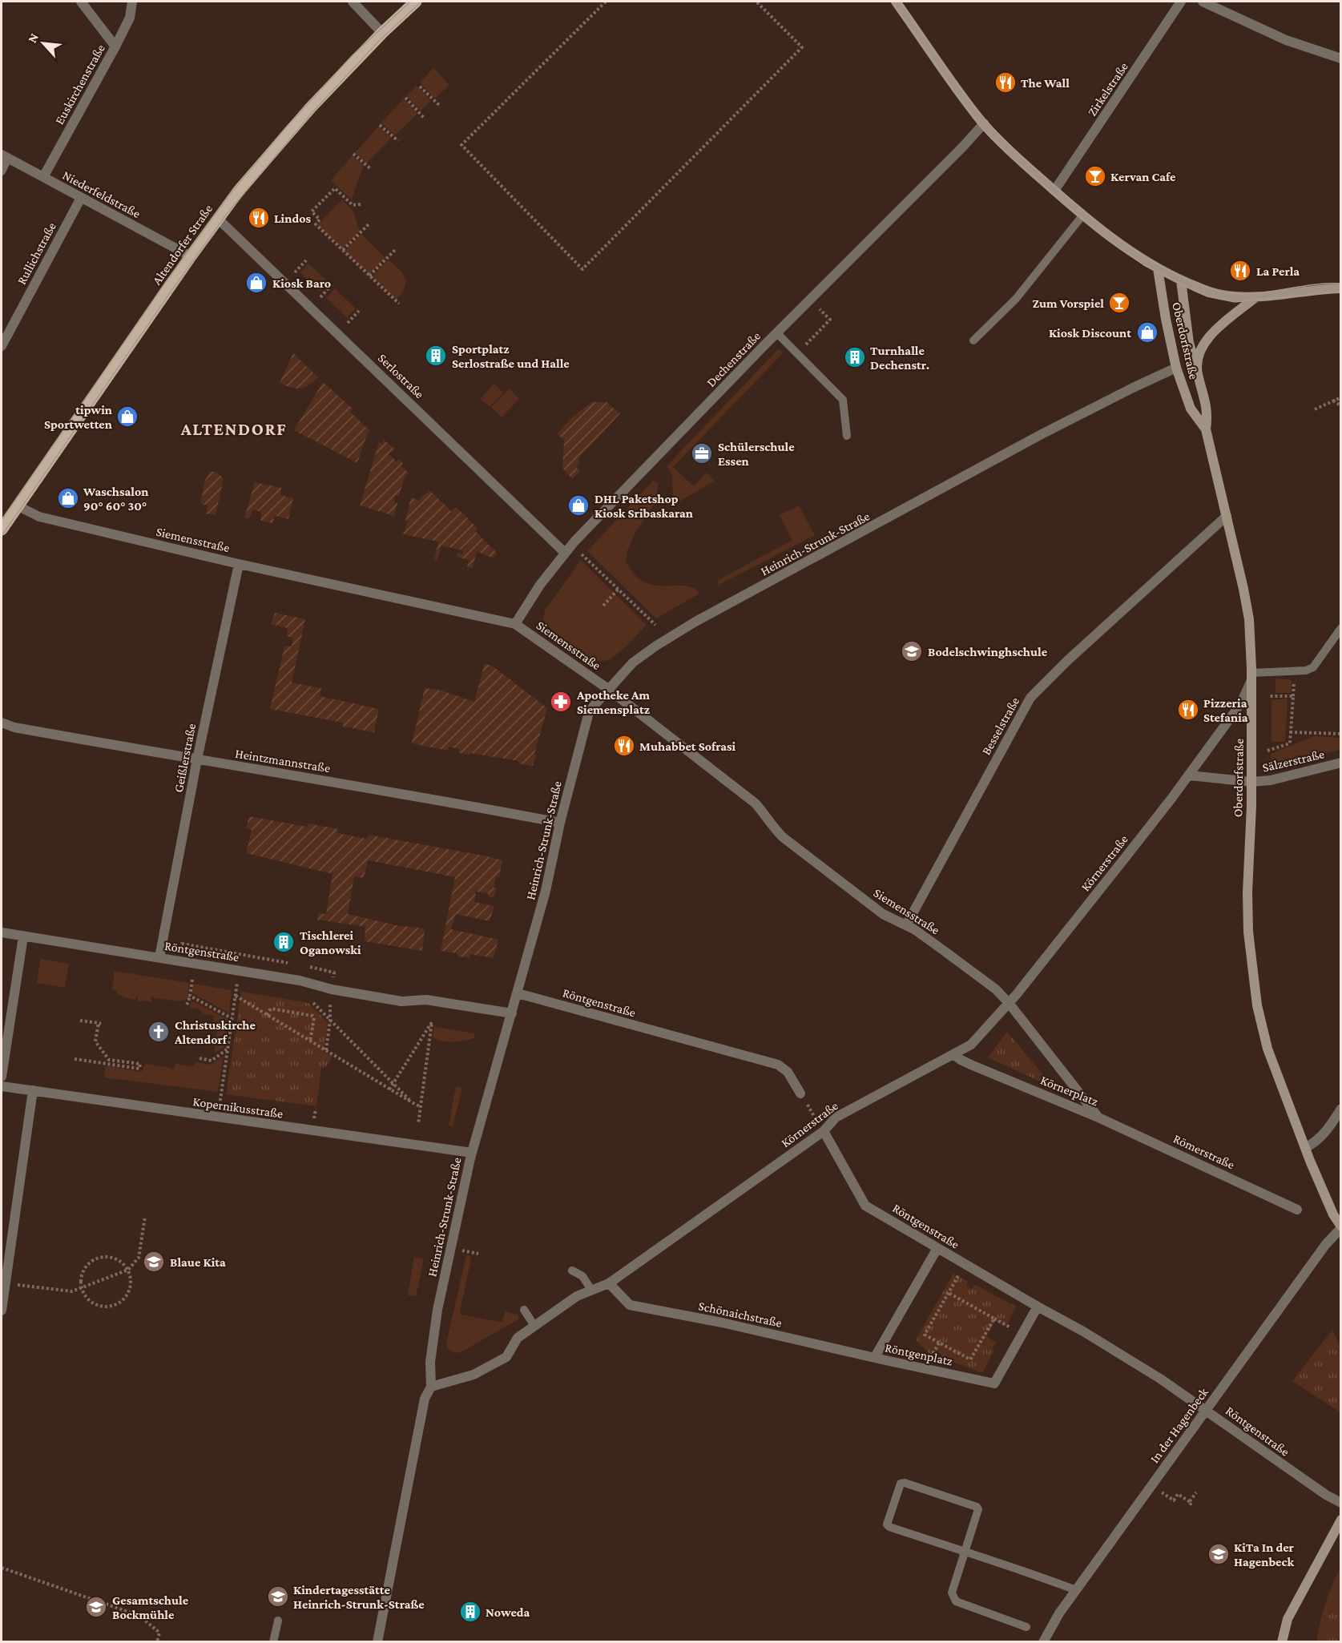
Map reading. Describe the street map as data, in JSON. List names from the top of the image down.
{
  "streets": {
    "main road": ["Altendorfer Straße"],
    "street": [
      "Euskirchenstraße",
      "Zirkelstraße",
      "Niederfeldstraße",
      "Rullichstraße",
      "Oberdorfstraße",
      "Dechenstraße",
      "Serlostraße",
      "Siemensstraße",
      "Heinrich-Strunk-Straße",
      "Besselstraße",
      "Geißlerstraße",
      "Heintzmannstraße",
      "Sälzerstraße",
      "Körnerstraße",
      "Röntgenstraße",
      "Körnerplatz",
      "Kopernikusstraße",
      "Römerstraße",
      "Schönaichstraße",
      "Röntgenplatz",
      "In der Hagenbeck"
    ]
  },
  "crossings": [
    ["Euskirchenstraße", "Niederfeldstraße"],
    ["Niederfeldstraße", "Altendorfer Straße"],
    ["Niederfeldstraße", "Rullichstraße"],
    ["Altendorfer Straße", "Serlostraße"],
    ["Altendorfer Straße", "Siemensstraße"],
    ["Oberdorfstraße", "Heinrich-Strunk-Straße"],
    ["Oberdorfstraße", "Besselstraße"],
    ["Oberdorfstraße", "Sälzerstraße"],
    ["Oberdorfstraße", "Körnerstraße"],
    ["Oberdorfstraße", "In der Hagenbeck"],
    ["Dechenstraße", "Serlostraße"],
    ["Dechenstraße", "Siemensstraße"],
    ["Siemensstraße", "Heinrich-Strunk-Straße"],
    ["Siemensstraße", "Besselstraße"],
    ["Siemensstraße", "Geißlerstraße"],
    ["Siemensstraße", "Körnerstraße"],
    ["Siemensstraße", "Körnerplatz"],
    ["Heinrich-Strunk-Straße", "Heintzmannstraße"],
    ["Heinrich-Strunk-Straße", "Körnerstraße"],
    ["Heinrich-Strunk-Straße", "Röntgenstraße"],
    ["Heinrich-Strunk-Straße", "Kopernikusstraße"],
    ["Geißlerstraße", "Heintzmannstraße"],
    ["Geißlerstraße", "Röntgenstraße"],
    ["Körnerstraße", "Röntgenstraße"],
    ["Körnerstraße", "Körnerplatz"],
    ["Körnerstraße", "Schönaichstraße"],
    ["Röntgenstraße", "Röntgenplatz"],
    ["Röntgenstraße", "In der Hagenbeck"],
    ["Körnerplatz", "Römerstraße"],
    ["Schönaichstraße", "Röntgenplatz"]
  ],
  "districts": ["ALTENDORF"],
  "places": {
    "restaurant": [
      "The Wall",
      "Lindos",
      "La Perla",
      "Pizzeria Stefania",
      "Muhabbet Sofrasi"
    ],
    "bar": ["Kervan Cafe", "Zum Vorspiel"],
    "shop": [
      "Kiosk Baro",
      "Kiosk Discount",
      "tipwin Sportwetten",
      "Waschsalon 90° 60° 30°",
      "DHL Paketshop Kiosk Sribaskaran"
    ],
    "building": [
      "Sportplatz Serlostraße und Halle",
      "Turnhalle Dechenstr.",
      "Tischlerei Oganowski",
      "Noweda"
    ],
    "office": ["Schülerschule Essen"],
    "school or university": [
      "Bodelschwinghschule",
      "Blaue Kita",
      "KiTa In der Hagenbeck",
      "Kindertagesstätte Heinrich-Strunk-Straße",
      "Gesamtschule Bockmühle"
    ],
    "pharmacy": ["Apotheke Am Siemensplatz"],
    "church": ["Christuskirche Altendorf"]
  },
  "north": "top left"
}
